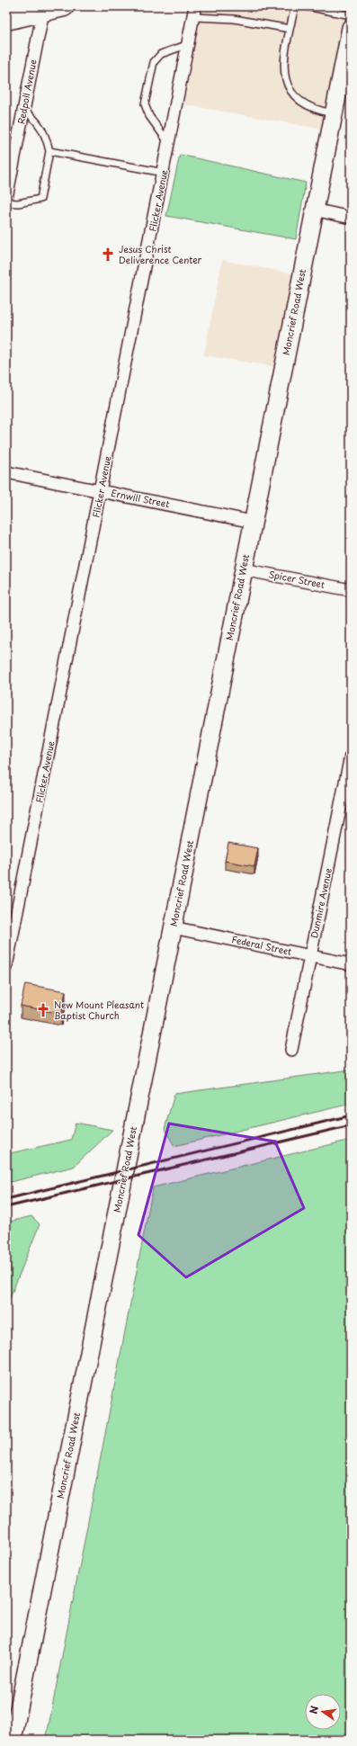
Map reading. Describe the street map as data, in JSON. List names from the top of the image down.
{
  "streets": {
    "street": [
      "Redpoll Avenue",
      "Flicker Avenue",
      "Moncrief Road West",
      "Ernwill Street",
      "Spicer Street",
      "Dunmire Avenue",
      "Federal Street"
    ]
  },
  "crossings": [
    ["Flicker Avenue", "Ernwill Street"],
    ["Moncrief Road West", "Ernwill Street"],
    ["Moncrief Road West", "Spicer Street"],
    ["Moncrief Road West", "Federal Street"],
    ["Dunmire Avenue", "Federal Street"]
  ],
  "places": {
    "church": ["Jesus Christ Deliverence Center", "New Mount Pleasant Baptist Church"]
  },
  "north": "left"
}
